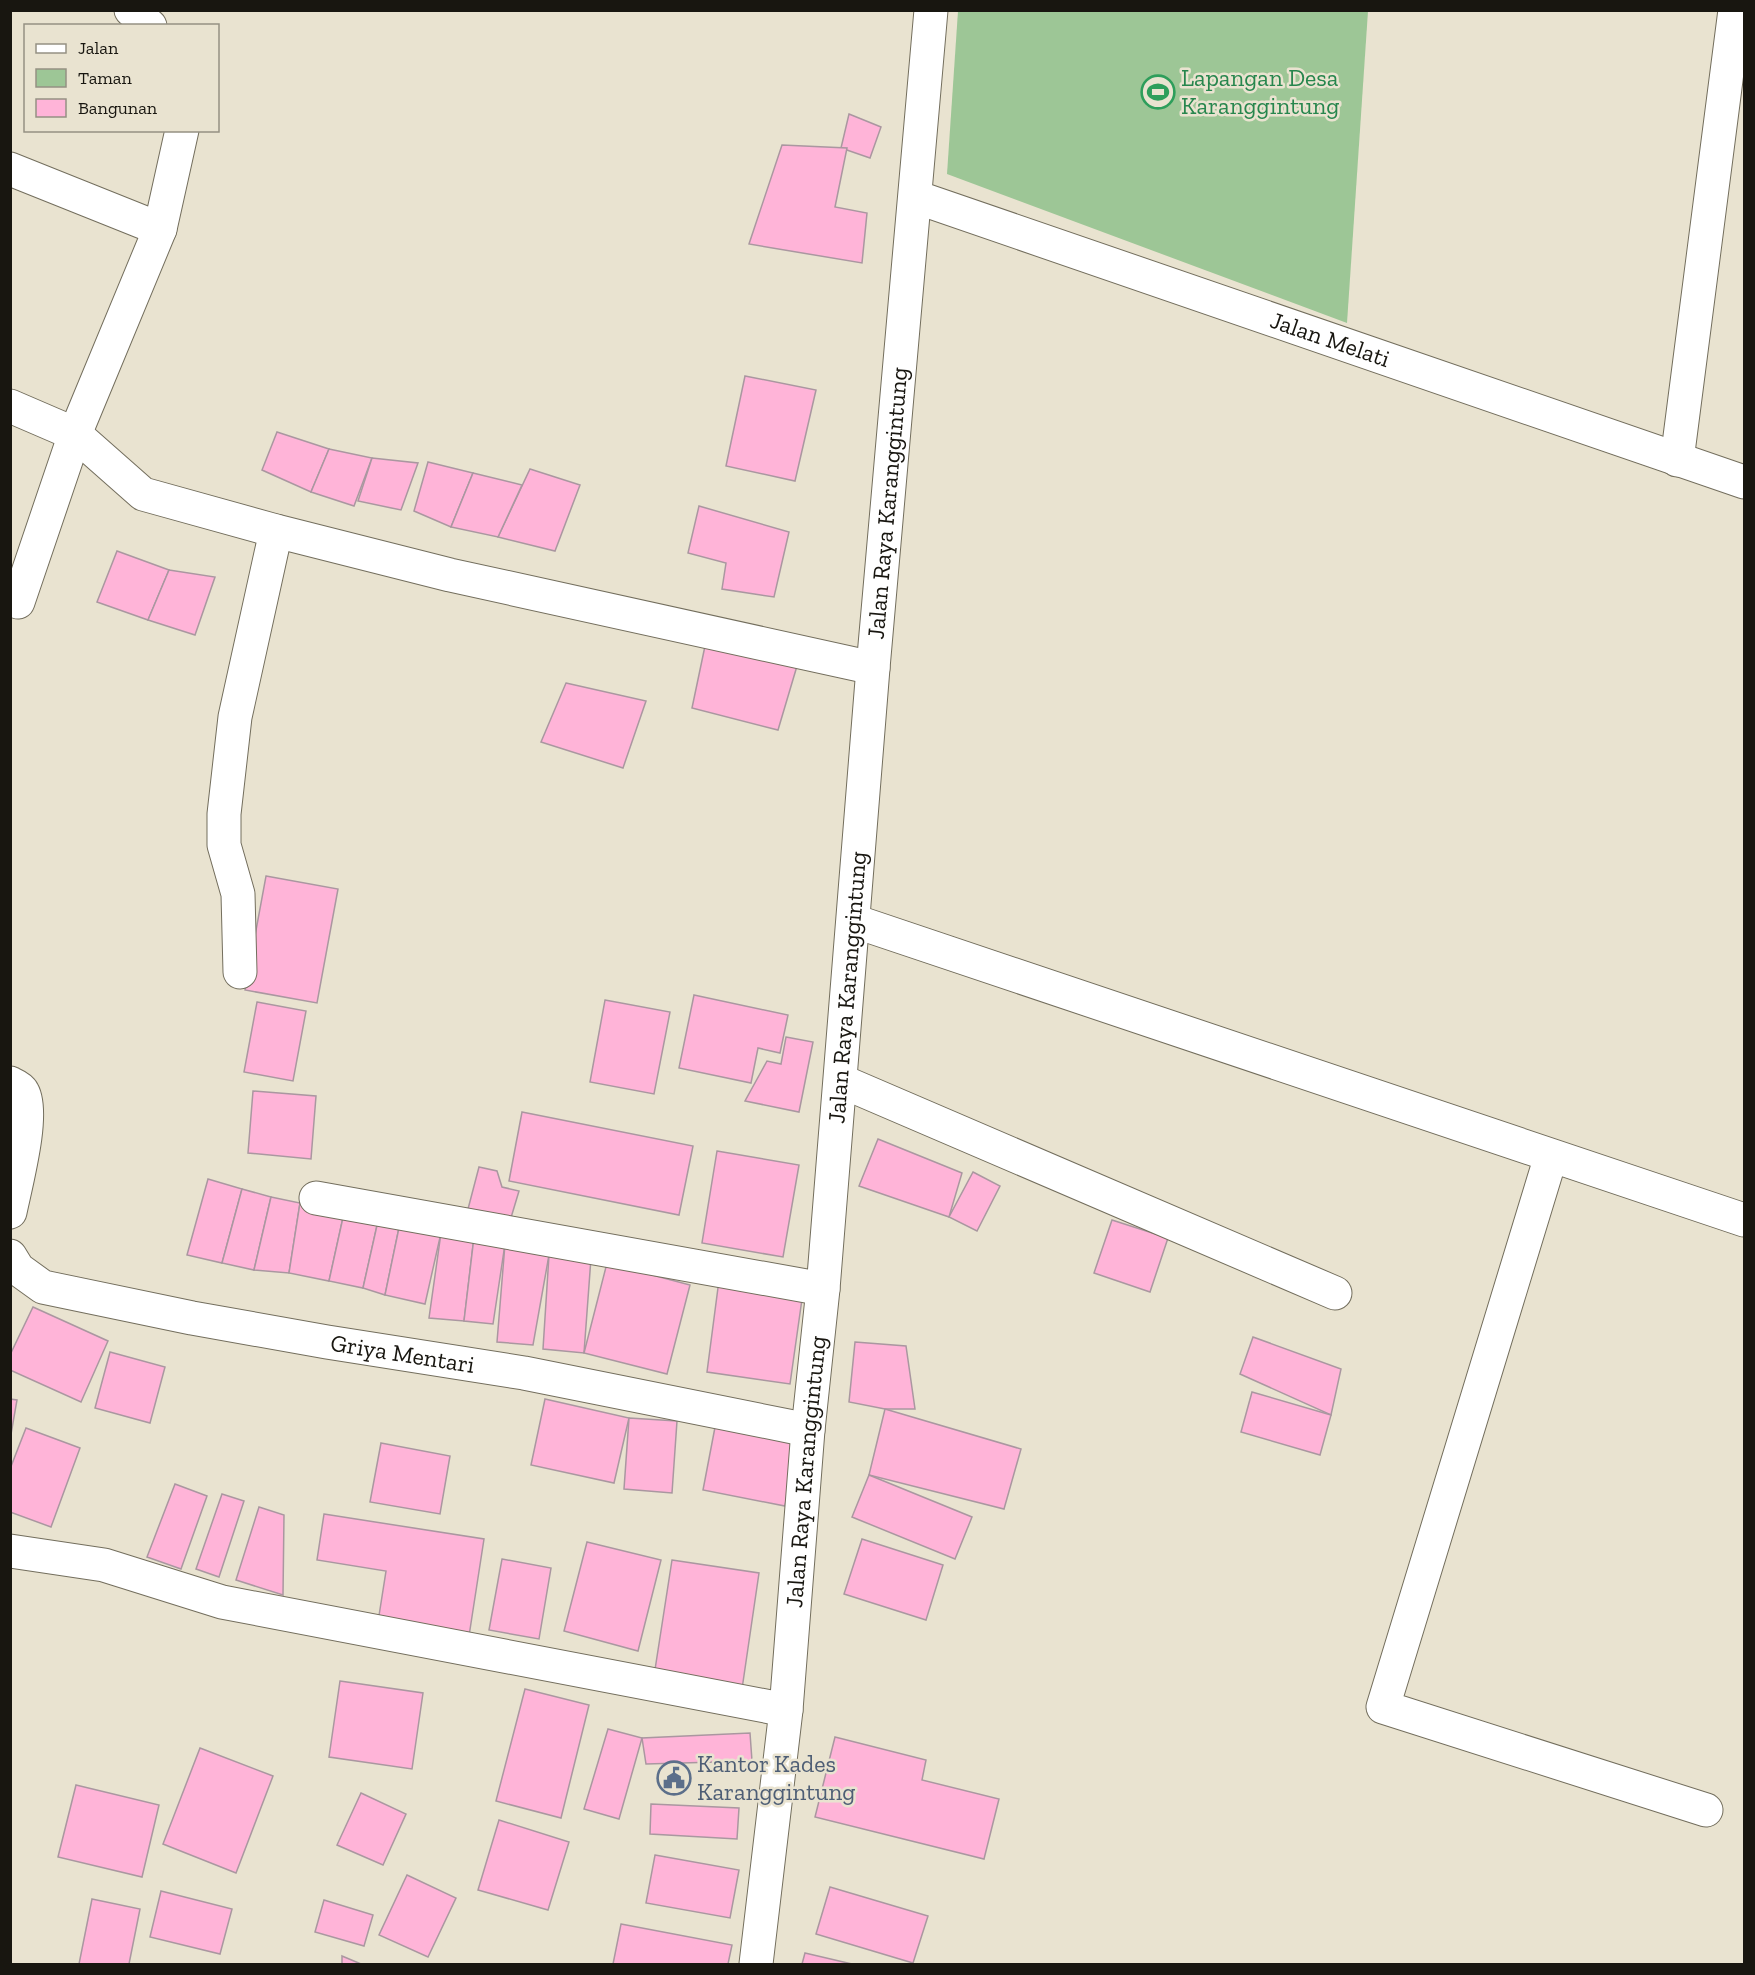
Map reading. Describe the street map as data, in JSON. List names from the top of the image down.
{
  "streets": {
    "street": ["Jalan Melati", "Jalan Raya Karanggintung", "Griya Mentari"]
  },
  "crossings": [
    ["Jalan Melati", "Jalan Raya Karanggintung"],
    ["Jalan Raya Karanggintung", "Griya Mentari"]
  ],
  "places": {
    "sports": ["Lapangan Desa Karanggintung"],
    "public building": ["Kantor Kades Karanggintung"]
  },
  "legend": ["Jalan", "Taman", "Bangunan"]
}
